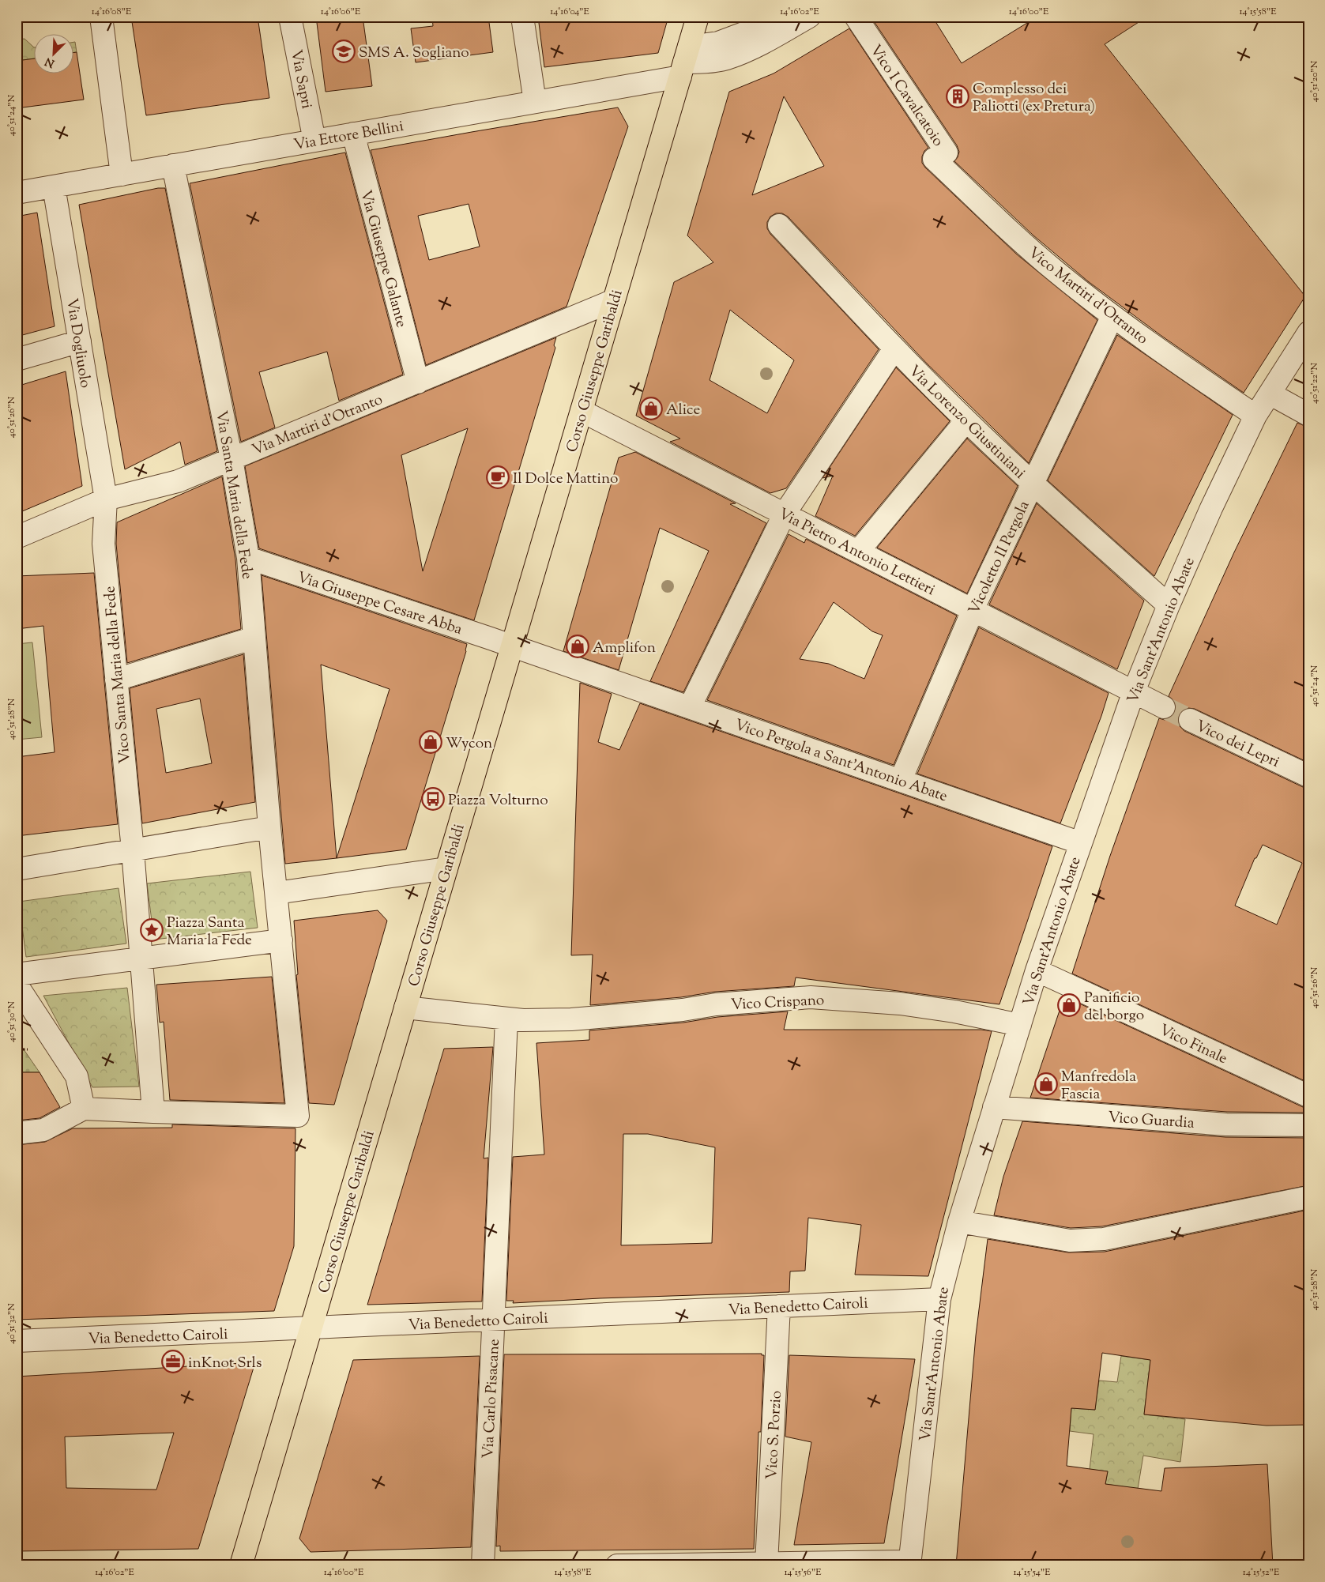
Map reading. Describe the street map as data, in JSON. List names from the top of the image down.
{
  "streets": {
    "main road": ["Corso Giuseppe Garibaldi"],
    "street": [
      "Via Sapri",
      "Vico I Cavalcatoio",
      "Via Ettore Bellini",
      "Via Giuseppe Galante",
      "Vico Martiri d'Otranto",
      "Via Dogliuolo",
      "Via Lorenzo Giustiniani",
      "Via Martiri d'Otranto",
      "Via Santa Maria della Fede",
      "Via Pietro Antonio Lettieri",
      "Vicoletto II Pergola",
      "Via Giuseppe Cesare Abba",
      "Via Sant'Antonio Abate",
      "Vico Santa Maria della Fede",
      "Vico dei Lepri",
      "Vico Pergola a Sant'Antonio Abate",
      "Vico Crispano",
      "Vico Finale",
      "Vico Guardia",
      "Via Benedetto Cairoli",
      "Via Carlo Pisacane",
      "Vico S. Porzio"
    ]
  },
  "crossings": [
    ["Via Sapri", "Via Ettore Bellini"],
    ["Vico I Cavalcatoio", "Vico Martiri d'Otranto"],
    ["Via Ettore Bellini", "Via Giuseppe Galante"],
    ["Via Ettore Bellini", "Via Dogliuolo"],
    ["Via Ettore Bellini", "Corso Giuseppe Garibaldi"],
    ["Via Ettore Bellini", "Via Santa Maria della Fede"],
    ["Via Giuseppe Galante", "Via Martiri d'Otranto"],
    ["Vico Martiri d'Otranto", "Vicoletto II Pergola"],
    ["Vico Martiri d'Otranto", "Via Sant'Antonio Abate"],
    ["Via Dogliuolo", "Via Martiri d'Otranto"],
    ["Via Dogliuolo", "Vico Santa Maria della Fede"],
    ["Corso Giuseppe Garibaldi", "Via Martiri d'Otranto"],
    ["Corso Giuseppe Garibaldi", "Via Pietro Antonio Lettieri"],
    ["Corso Giuseppe Garibaldi", "Via Giuseppe Cesare Abba"],
    ["Corso Giuseppe Garibaldi", "Vico Pergola a Sant'Antonio Abate"],
    ["Corso Giuseppe Garibaldi", "Vico Crispano"],
    ["Corso Giuseppe Garibaldi", "Via Benedetto Cairoli"],
    ["Via Lorenzo Giustiniani", "Vicoletto II Pergola"],
    ["Via Lorenzo Giustiniani", "Via Sant'Antonio Abate"],
    ["Via Martiri d'Otranto", "Via Santa Maria della Fede"],
    ["Via Martiri d'Otranto", "Vico Santa Maria della Fede"],
    ["Via Santa Maria della Fede", "Via Giuseppe Cesare Abba"],
    ["Via Pietro Antonio Lettieri", "Vicoletto II Pergola"],
    ["Via Pietro Antonio Lettieri", "Via Sant'Antonio Abate"],
    ["Vicoletto II Pergola", "Vico Pergola a Sant'Antonio Abate"],
    ["Via Giuseppe Cesare Abba", "Vico Pergola a Sant'Antonio Abate"],
    ["Via Sant'Antonio Abate", "Vico Pergola a Sant'Antonio Abate"],
    ["Via Sant'Antonio Abate", "Vico Crispano"],
    ["Via Sant'Antonio Abate", "Vico Finale"],
    ["Via Sant'Antonio Abate", "Vico Guardia"],
    ["Via Sant'Antonio Abate", "Via Benedetto Cairoli"],
    ["Vico Crispano", "Via Carlo Pisacane"],
    ["Via Benedetto Cairoli", "Via Carlo Pisacane"],
    ["Via Benedetto Cairoli", "Vico S. Porzio"]
  ],
  "places": {
    "school or university": ["SMS A. Sogliano"],
    "building": ["Complesso dei Paliotti (ex Pretura)"],
    "shop": [
      "Alice",
      "Amplifon",
      "Wycon",
      "Panificio del borgo",
      "Manfredola Fascia"
    ],
    "cafe": ["Il Dolce Mattino"],
    "bus stop": ["Piazza Volturno"],
    "place": ["Piazza Santa Maria la Fede"],
    "office": ["inKnot Srls"]
  },
  "north": "bottom left",
  "coordinates": [
    "14°16'08\"E",
    "14°16'06\"E",
    "14°16'04\"E",
    "14°16'02\"E",
    "14°16'00\"E",
    "14°15'58\"E",
    "40°51'20\"N",
    "40°51'24\"N",
    "40°51'22\"N",
    "40°51'26\"N",
    "40°51'28\"N",
    "40°51'30\"N",
    "40°51'32\"N",
    "14°15'56\"E",
    "14°15'54\"E",
    "14°15'52\"E"
  ]
}
